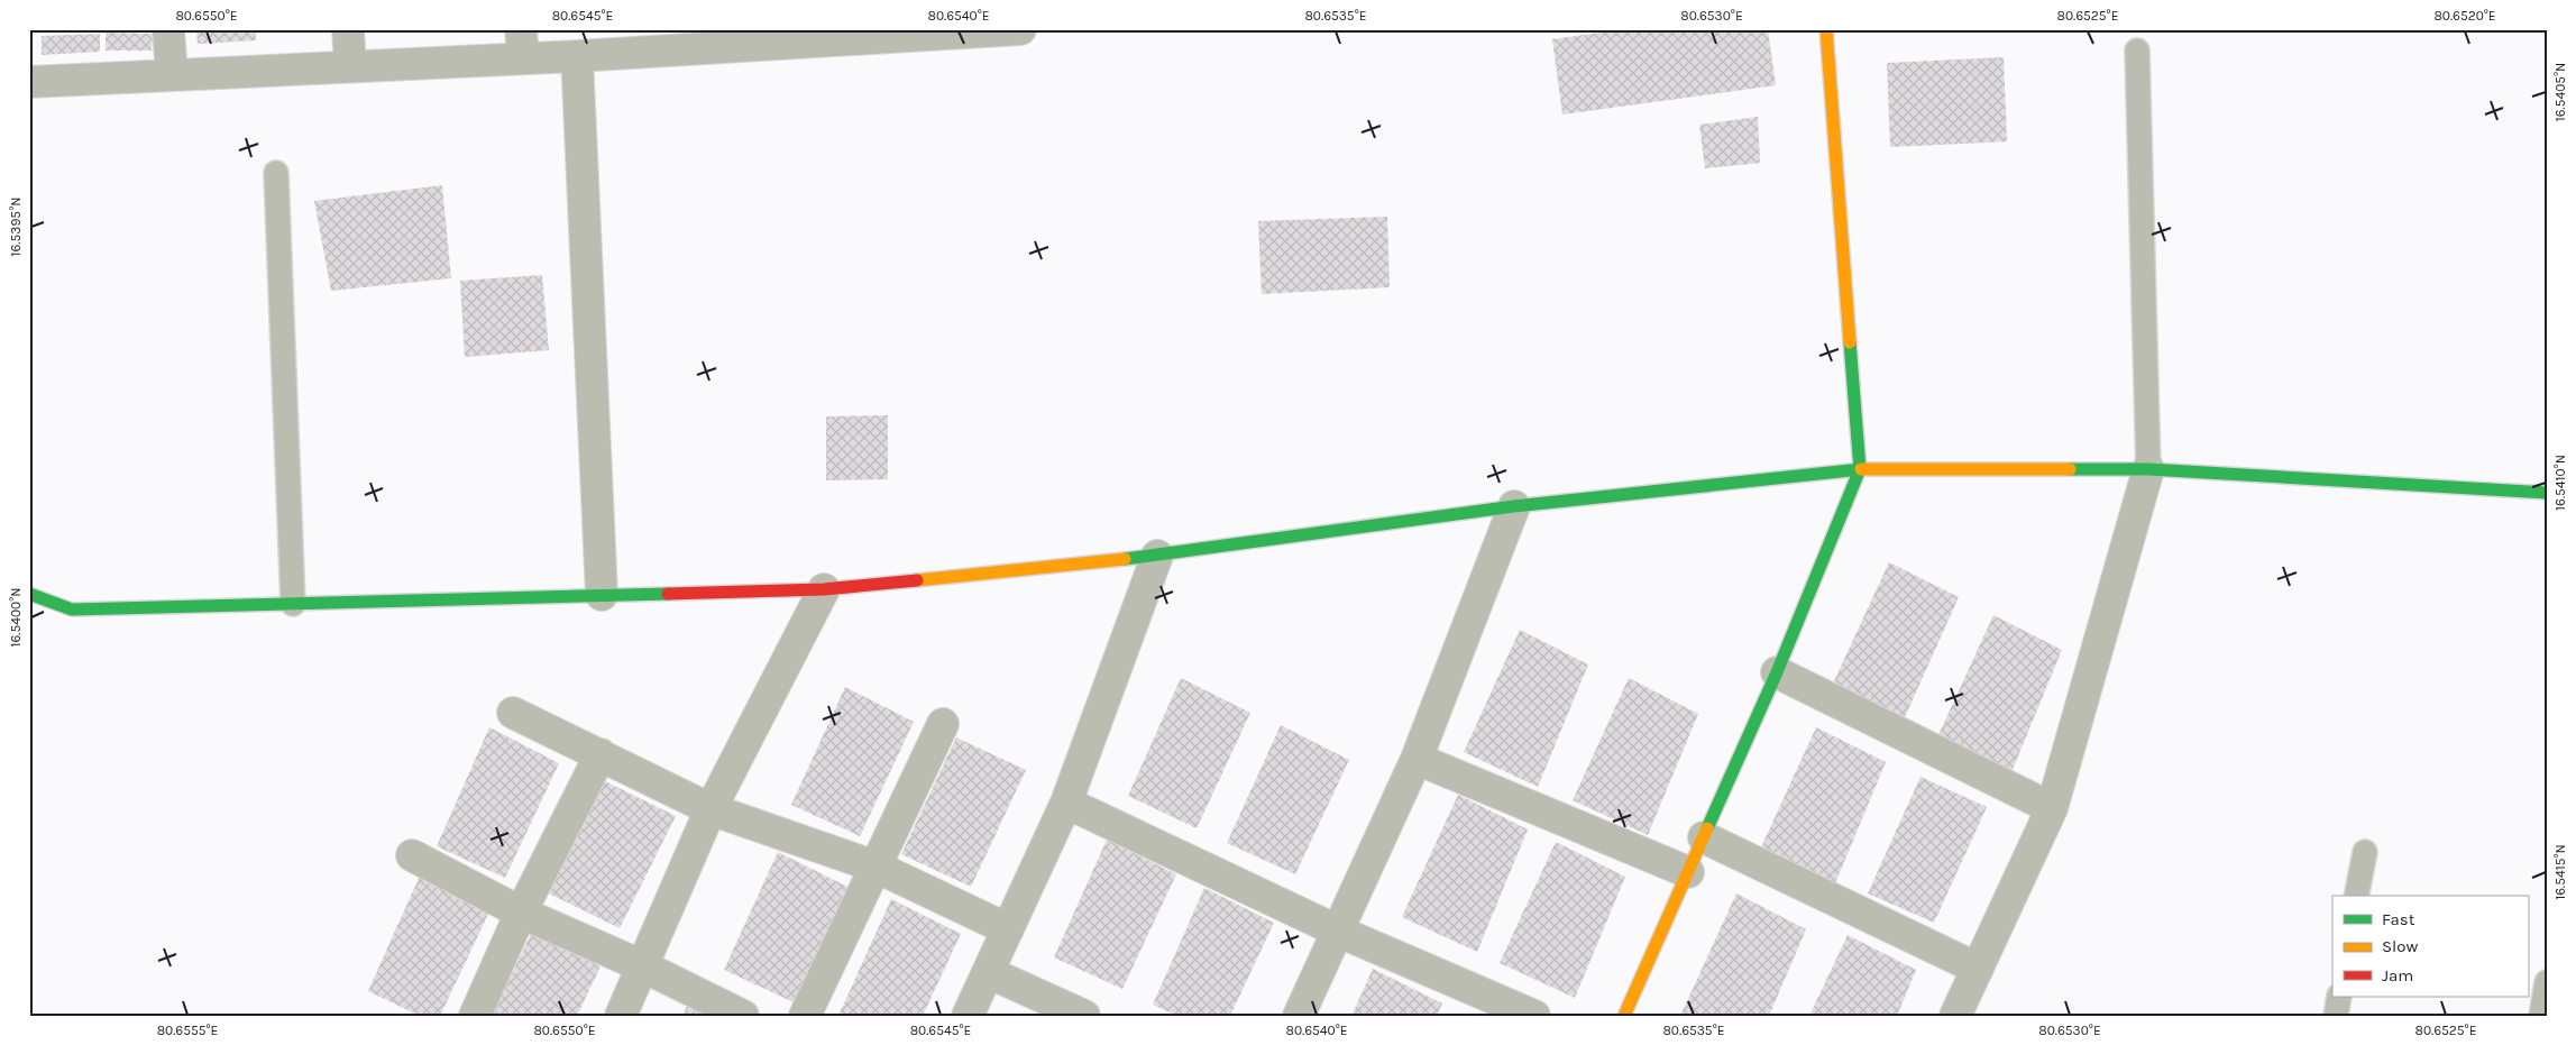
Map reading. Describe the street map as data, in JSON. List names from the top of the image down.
{
  "legend": ["Fast", "Slow", "Jam"],
  "coordinates": [
    "80.6550°E",
    "80.6545°E",
    "80.6540°E",
    "80.6535°E",
    "80.6530°E",
    "80.6525°E",
    "80.6520°E",
    "16.5405°N",
    "16.5395°N",
    "16.5410°N",
    "16.5400°N",
    "16.5415°N",
    "80.6555°E"
  ]
}
